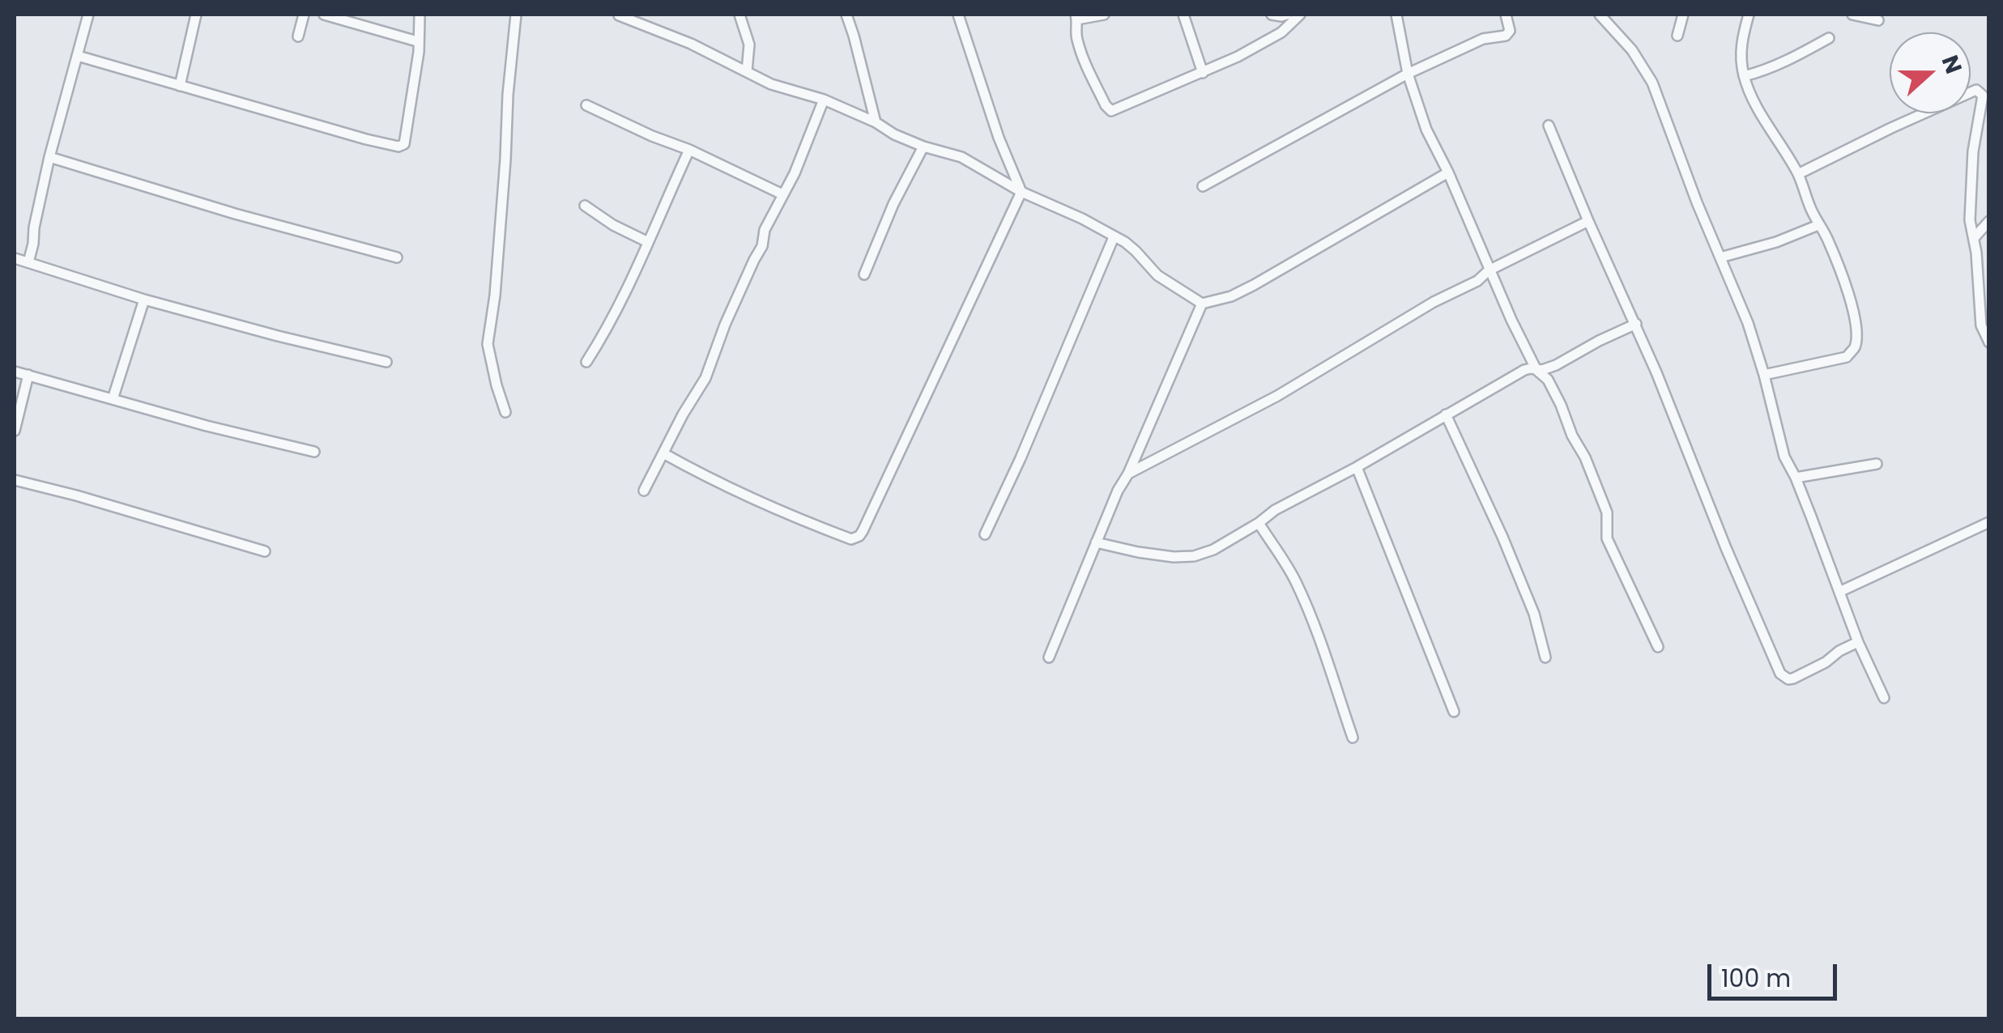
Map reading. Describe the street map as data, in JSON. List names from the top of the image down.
{
  "scale_bar": "100 m",
  "north": "right"
}
